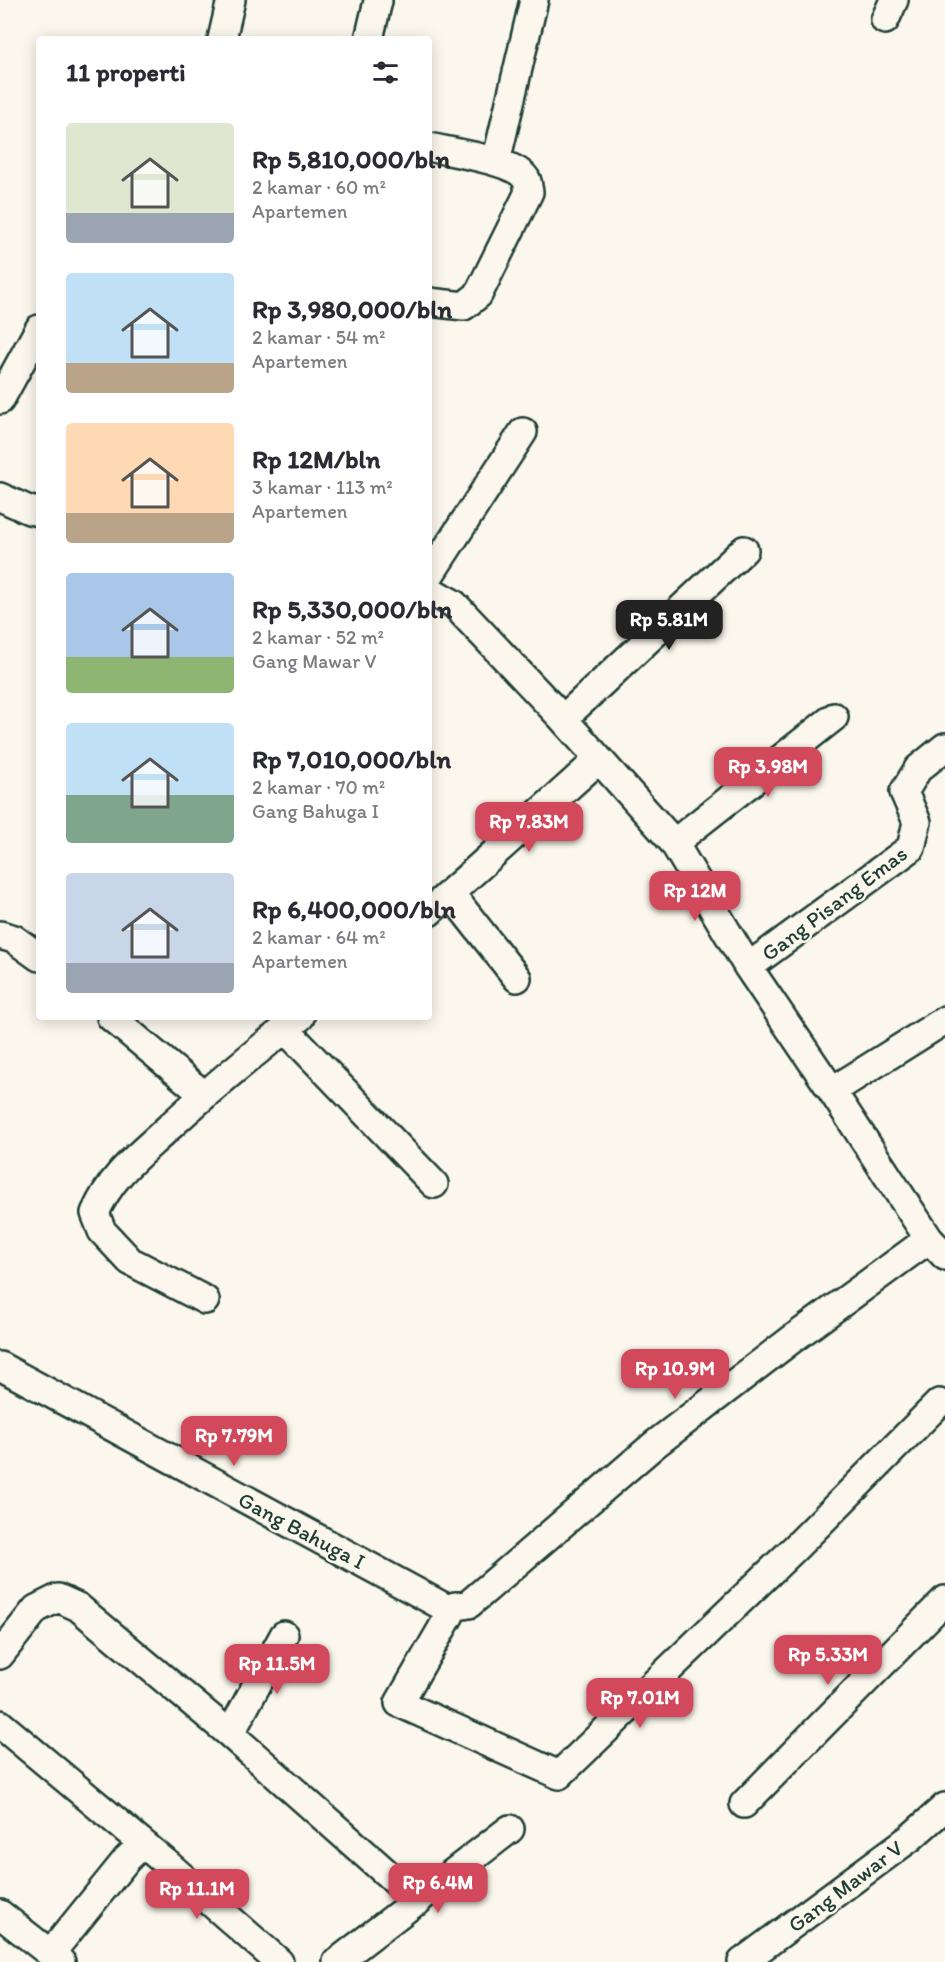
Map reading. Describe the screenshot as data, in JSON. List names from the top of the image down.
{
  "streets": {
    "street": ["Gang Pisang Emas", "Gang Bahuga I", "Gang Mawar V"]
  },
  "page": {
    "heading": "11 properti",
    "list": [
      {
        "name": "Rp 5,810,000/bln",
        "note": "2 kamar · 60 m² · Apartemen"
      },
      {
        "name": "Rp 3,980,000/bln",
        "note": "2 kamar · 54 m² · Apartemen"
      },
      {
        "name": "Rp 12M/bln",
        "note": "3 kamar · 113 m² · Apartemen"
      },
      {
        "name": "Rp 5,330,000/bln",
        "note": "2 kamar · 52 m² · Gang Mawar V"
      },
      {
        "name": "Rp 7,010,000/bln",
        "note": "2 kamar · 70 m² · Gang Bahuga I"
      },
      {
        "name": "Rp 6,400,000/bln",
        "note": "2 kamar · 64 m² · Apartemen"
      }
    ],
    "price": [
      "Rp 5.81M",
      "Rp 3.98M",
      "Rp 7.83M",
      "Rp 12M",
      "Rp 10.9M",
      "Rp 7.79M",
      "Rp 5.33M",
      "Rp 11.5M",
      "Rp 7.01M",
      "Rp 6.4M",
      "Rp 11.1M"
    ]
  }
}
